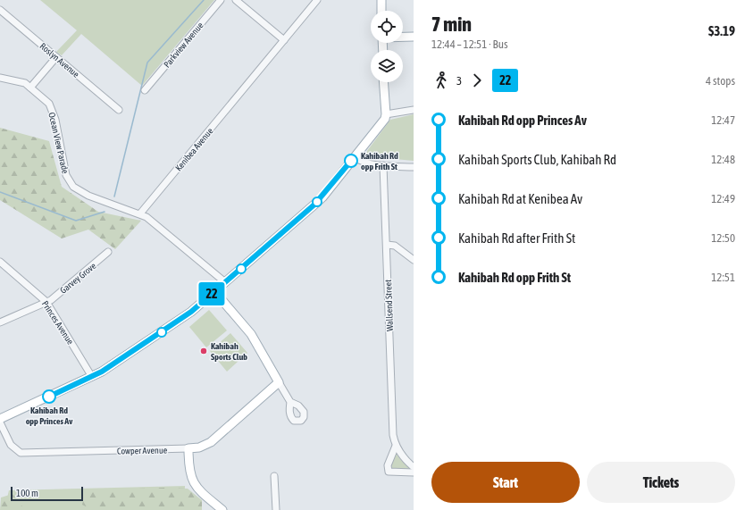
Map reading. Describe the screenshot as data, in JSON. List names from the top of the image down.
{
  "streets": {
    "main road": ["Cowper Avenue"],
    "street": [
      "Parkview Avenue",
      "Roslyn Avenue",
      "Ocean View Parade",
      "Kenibea Avenue",
      "Garvey Grove",
      "Wallsend Street",
      "Princes Avenue"
    ]
  },
  "crossings": [
    ["Ocean View Parade", "Kenibea Avenue"],
    ["Garvey Grove", "Princes Avenue"]
  ],
  "places": ["Kahibah Rd opp Frith St", "Kahibah Sports Club", "Kahibah Rd opp Princes Av"],
  "lines": ["bus line 22"],
  "scale_bar": "100 m",
  "page": {
    "on_map": "22",
    "heading": ["7 min", "12:44 – 12:51 · Bus", "$3.19"],
    "legs": ["3", "22", "4 stops"],
    "list": [
      {
        "name": "Kahibah Rd opp Princes Av",
        "value": "12:47"
      },
      {
        "name": "Kahibah Sports Club, Kahibah Rd",
        "value": "12:48"
      },
      {
        "name": "Kahibah Rd at Kenibea Av",
        "value": "12:49"
      },
      {
        "name": "Kahibah Rd after Frith St",
        "value": "12:50"
      },
      {
        "name": "Kahibah Rd opp Frith St",
        "value": "12:51"
      }
    ],
    "buttons": ["Start", "Tickets"],
    "scale": "100 m"
  }
}
